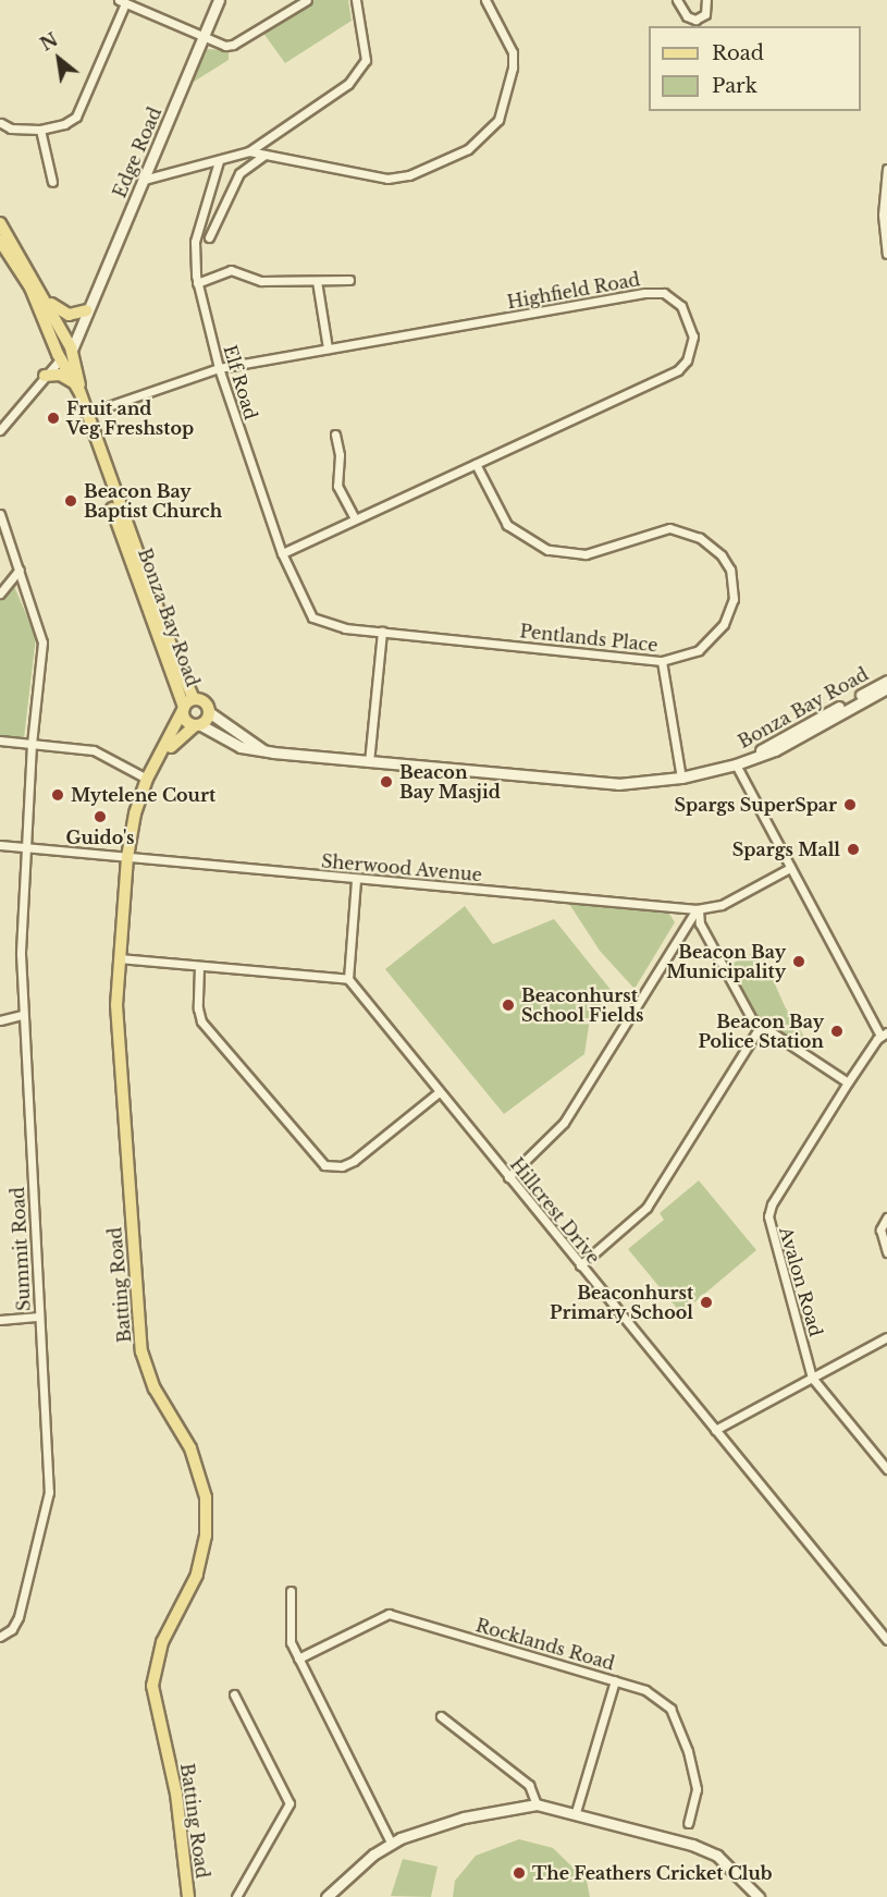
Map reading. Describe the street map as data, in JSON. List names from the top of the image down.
{
  "streets": {
    "main road": ["Bonza Bay Road", "Batting Road"],
    "street": [
      "Edge Road",
      "Highfield Road",
      "Elf Road",
      "Pentlands Place",
      "Sherwood Avenue",
      "Hillcrest Drive",
      "Summit Road",
      "Avalon Road",
      "Rocklands Road"
    ]
  },
  "crossings": [
    ["Edge Road", "Bonza Bay Road"],
    ["Highfield Road", "Elf Road"],
    ["Highfield Road", "Bonza Bay Road"],
    ["Highfield Road", "Pentlands Place"],
    ["Elf Road", "Pentlands Place"],
    ["Bonza Bay Road", "Batting Road"],
    ["Sherwood Avenue", "Summit Road"],
    ["Sherwood Avenue", "Batting Road"]
  ],
  "places": [
    "Fruit and Veg Freshstop",
    "Beacon Bay Baptist Church",
    "Beacon Bay Masjid",
    "Mytelene Court",
    "Spargs SuperSpar",
    "Guido's",
    "Spargs Mall",
    "Beacon Bay Municipality",
    "Beaconhurst School Fields",
    "Beacon Bay Police Station",
    "Beaconhurst Primary School",
    "The Feathers Cricket Club"
  ],
  "legend": ["Road", "Park"],
  "north": "top left"
}
